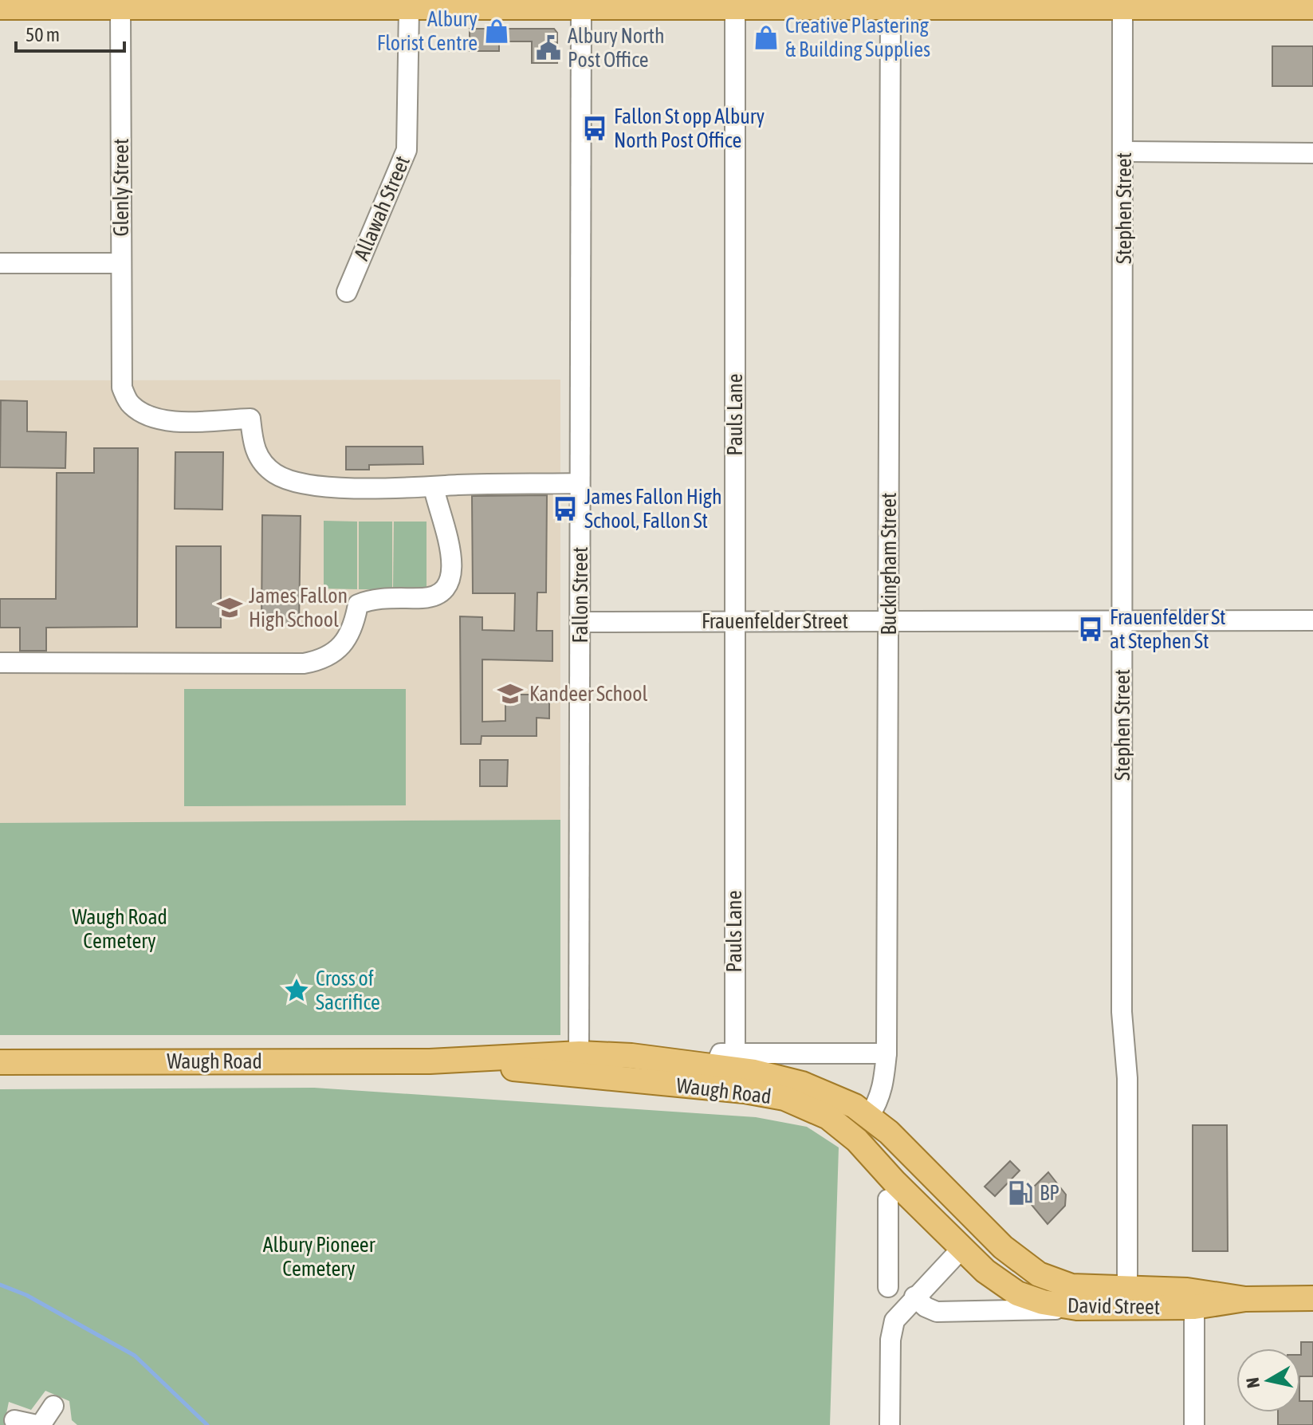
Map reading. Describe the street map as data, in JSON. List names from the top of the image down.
{
  "streets": {
    "main road": ["Waugh Road", "David Street"],
    "street": [
      "Glenly Street",
      "Allawah Street",
      "Stephen Street",
      "Pauls Lane",
      "Buckingham Street",
      "Fallon Street",
      "Frauenfelder Street"
    ]
  },
  "crossings": [
    ["Stephen Street", "Frauenfelder Street"],
    ["Stephen Street", "David Street"],
    ["Pauls Lane", "Frauenfelder Street"],
    ["Pauls Lane", "Waugh Road"],
    ["Buckingham Street", "Frauenfelder Street"],
    ["Buckingham Street", "Waugh Road"],
    ["Fallon Street", "Frauenfelder Street"],
    ["Fallon Street", "Waugh Road"],
    ["Waugh Road", "David Street"]
  ],
  "parks": ["Waugh Road Cemetery", "Albury Pioneer Cemetery"],
  "places": {
    "shop": ["Albury Florist Centre", "Creative Plastering & Building Supplies"],
    "public building": ["Albury North Post Office"],
    "bus stop": ["Fallon St opp Albury North Post Office", "James Fallon High School, Fallon St", "Frauenfelder St at Stephen St"],
    "school or university": ["James Fallon High School", "Kandeer School"],
    "place": ["Cross of Sacrifice"],
    "fuel station": ["BP"]
  },
  "scale_bar": "50 m",
  "north": "left"
}
